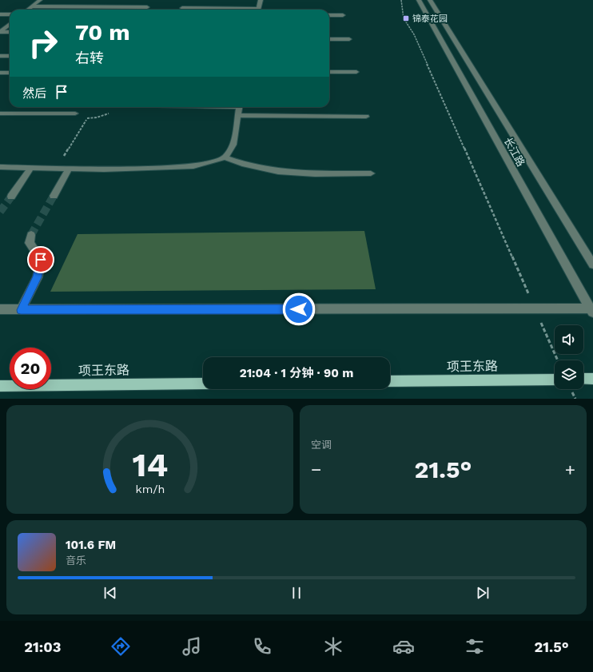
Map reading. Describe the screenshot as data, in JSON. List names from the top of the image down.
{
  "streets": {
    "main road": ["项王东路"],
    "street": ["长江路"]
  },
  "places": {
    "transit": ["锦泰花园"]
  },
  "page": {
    "turn": ["70 m", "右转"],
    "then": "然后",
    "limit": "20",
    "trip": "21:04 · 1 分钟 · 90 m",
    "tile": "空调",
    "heat": ["−", "21.5°", "+"],
    "song": ["101.6 FM", "音乐"],
    "tabs": ["21:03", "21.5°"],
    "gauge": ["14", "km/h"]
  }
}
